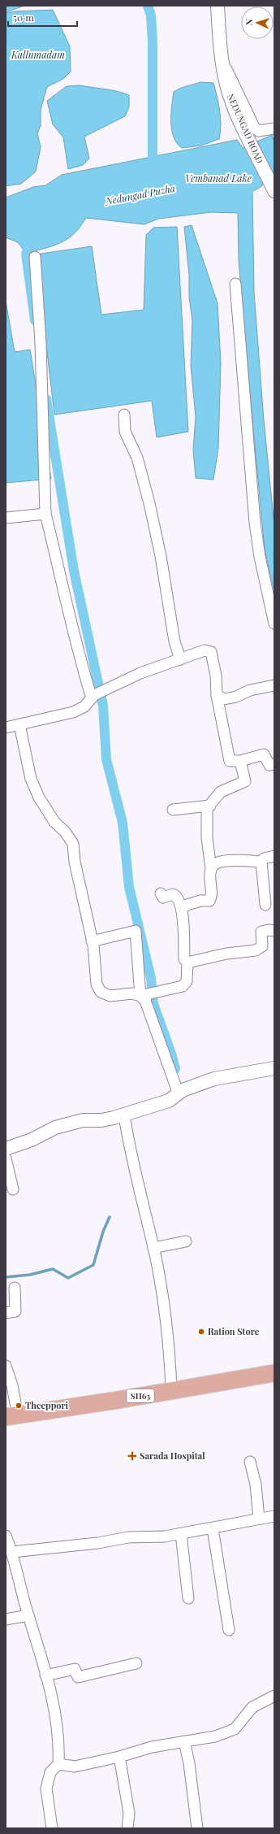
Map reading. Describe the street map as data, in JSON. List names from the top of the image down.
{
  "streets": {
    "main road": ["SH63"],
    "street": ["NEDUNGAD ROAD"]
  },
  "water": ["Kallumadam", "Vembanad Lake", "Nedungad Puzha"],
  "places": {
    "other": ["Ration Store", "Theeppori"],
    "health": ["Sarada Hospital"]
  },
  "scale_bar": "50 m",
  "north": "left"
}
